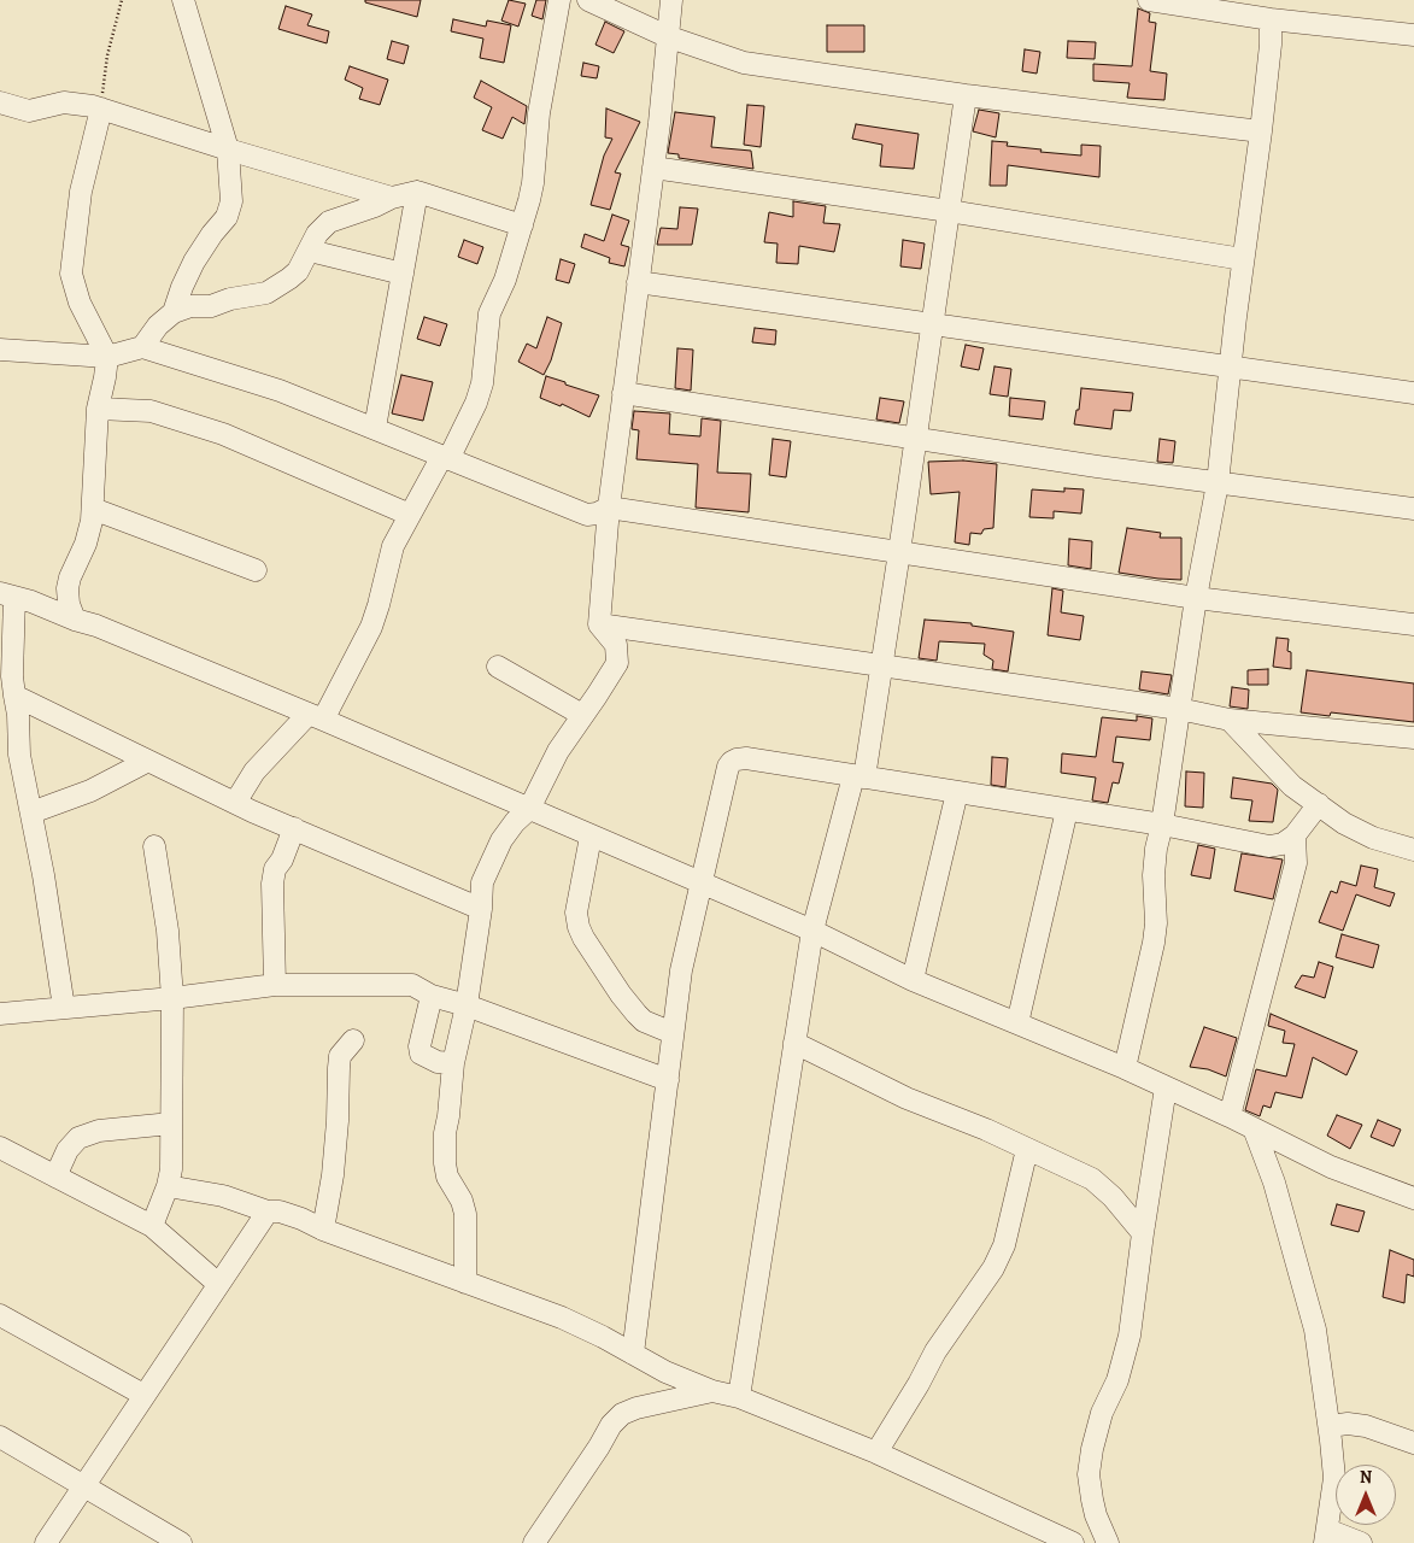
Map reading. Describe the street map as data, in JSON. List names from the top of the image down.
{
  "north": "top"
}
